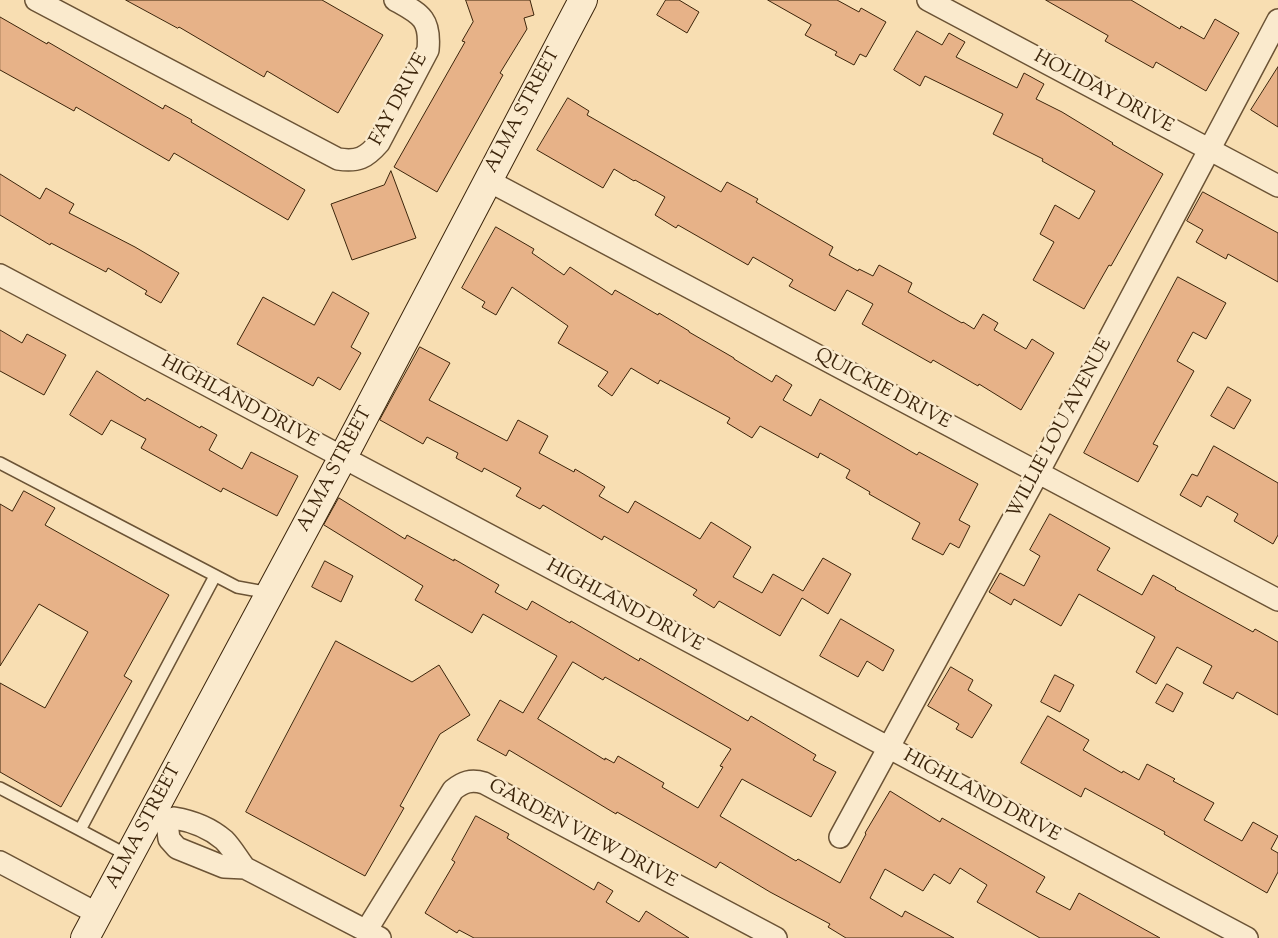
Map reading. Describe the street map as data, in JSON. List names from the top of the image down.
{
  "streets": {
    "street": [
      "HOLIDAY DRIVE",
      "FAY DRIVE",
      "ALMA STREET",
      "QUICKIE DRIVE",
      "HIGHLAND DRIVE",
      "WILLIE LOU AVENUE",
      "GARDEN VIEW DRIVE"
    ]
  },
  "crossings": [
    ["HOLIDAY DRIVE", "WILLIE LOU AVENUE"],
    ["ALMA STREET", "QUICKIE DRIVE"],
    ["ALMA STREET", "HIGHLAND DRIVE"],
    ["QUICKIE DRIVE", "WILLIE LOU AVENUE"],
    ["HIGHLAND DRIVE", "WILLIE LOU AVENUE"]
  ]
}
